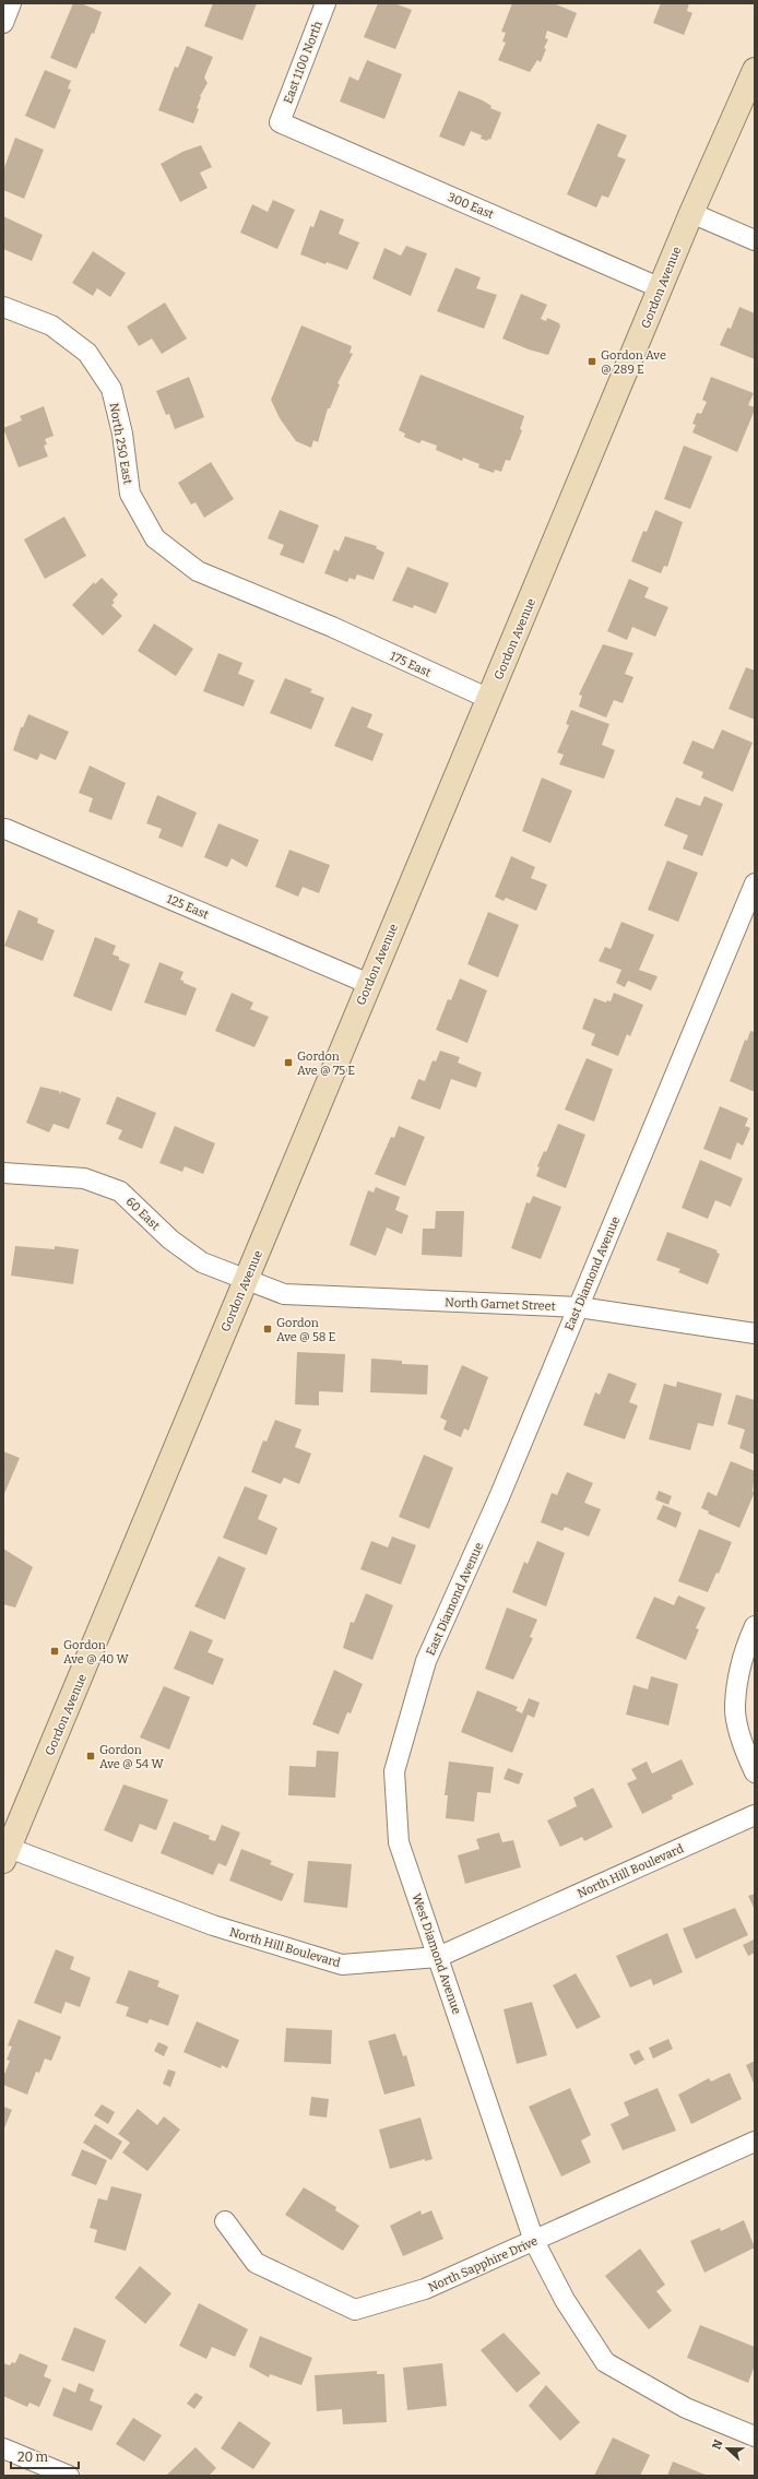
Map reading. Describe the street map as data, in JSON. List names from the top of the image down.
{
  "streets": {
    "main road": ["Gordon Avenue"],
    "street": [
      "East 1100 North",
      "300 East",
      "North 250 East",
      "175 East",
      "125 East",
      "60 East",
      "East Diamond Avenue",
      "North Garnet Street",
      "North Hill Boulevard",
      "West Diamond Avenue",
      "North Sapphire Drive"
    ]
  },
  "crossings": [
    ["East 1100 North", "300 East"],
    ["300 East", "Gordon Avenue"],
    ["Gordon Avenue", "175 East"],
    ["Gordon Avenue", "125 East"],
    ["Gordon Avenue", "60 East"],
    ["Gordon Avenue", "North Garnet Street"],
    ["Gordon Avenue", "North Hill Boulevard"],
    ["North 250 East", "175 East"],
    ["60 East", "North Garnet Street"],
    ["East Diamond Avenue", "North Garnet Street"],
    ["East Diamond Avenue", "West Diamond Avenue"],
    ["North Hill Boulevard", "West Diamond Avenue"],
    ["West Diamond Avenue", "North Sapphire Drive"]
  ],
  "places": {
    "transit": [
      "Gordon Ave @ 289 E",
      "Gordon Ave @ 75 E",
      "Gordon Ave @ 58 E",
      "Gordon Ave @ 40 W",
      "Gordon Ave @ 54 W"
    ]
  },
  "scale_bar": "20 m",
  "north": "left"
}
